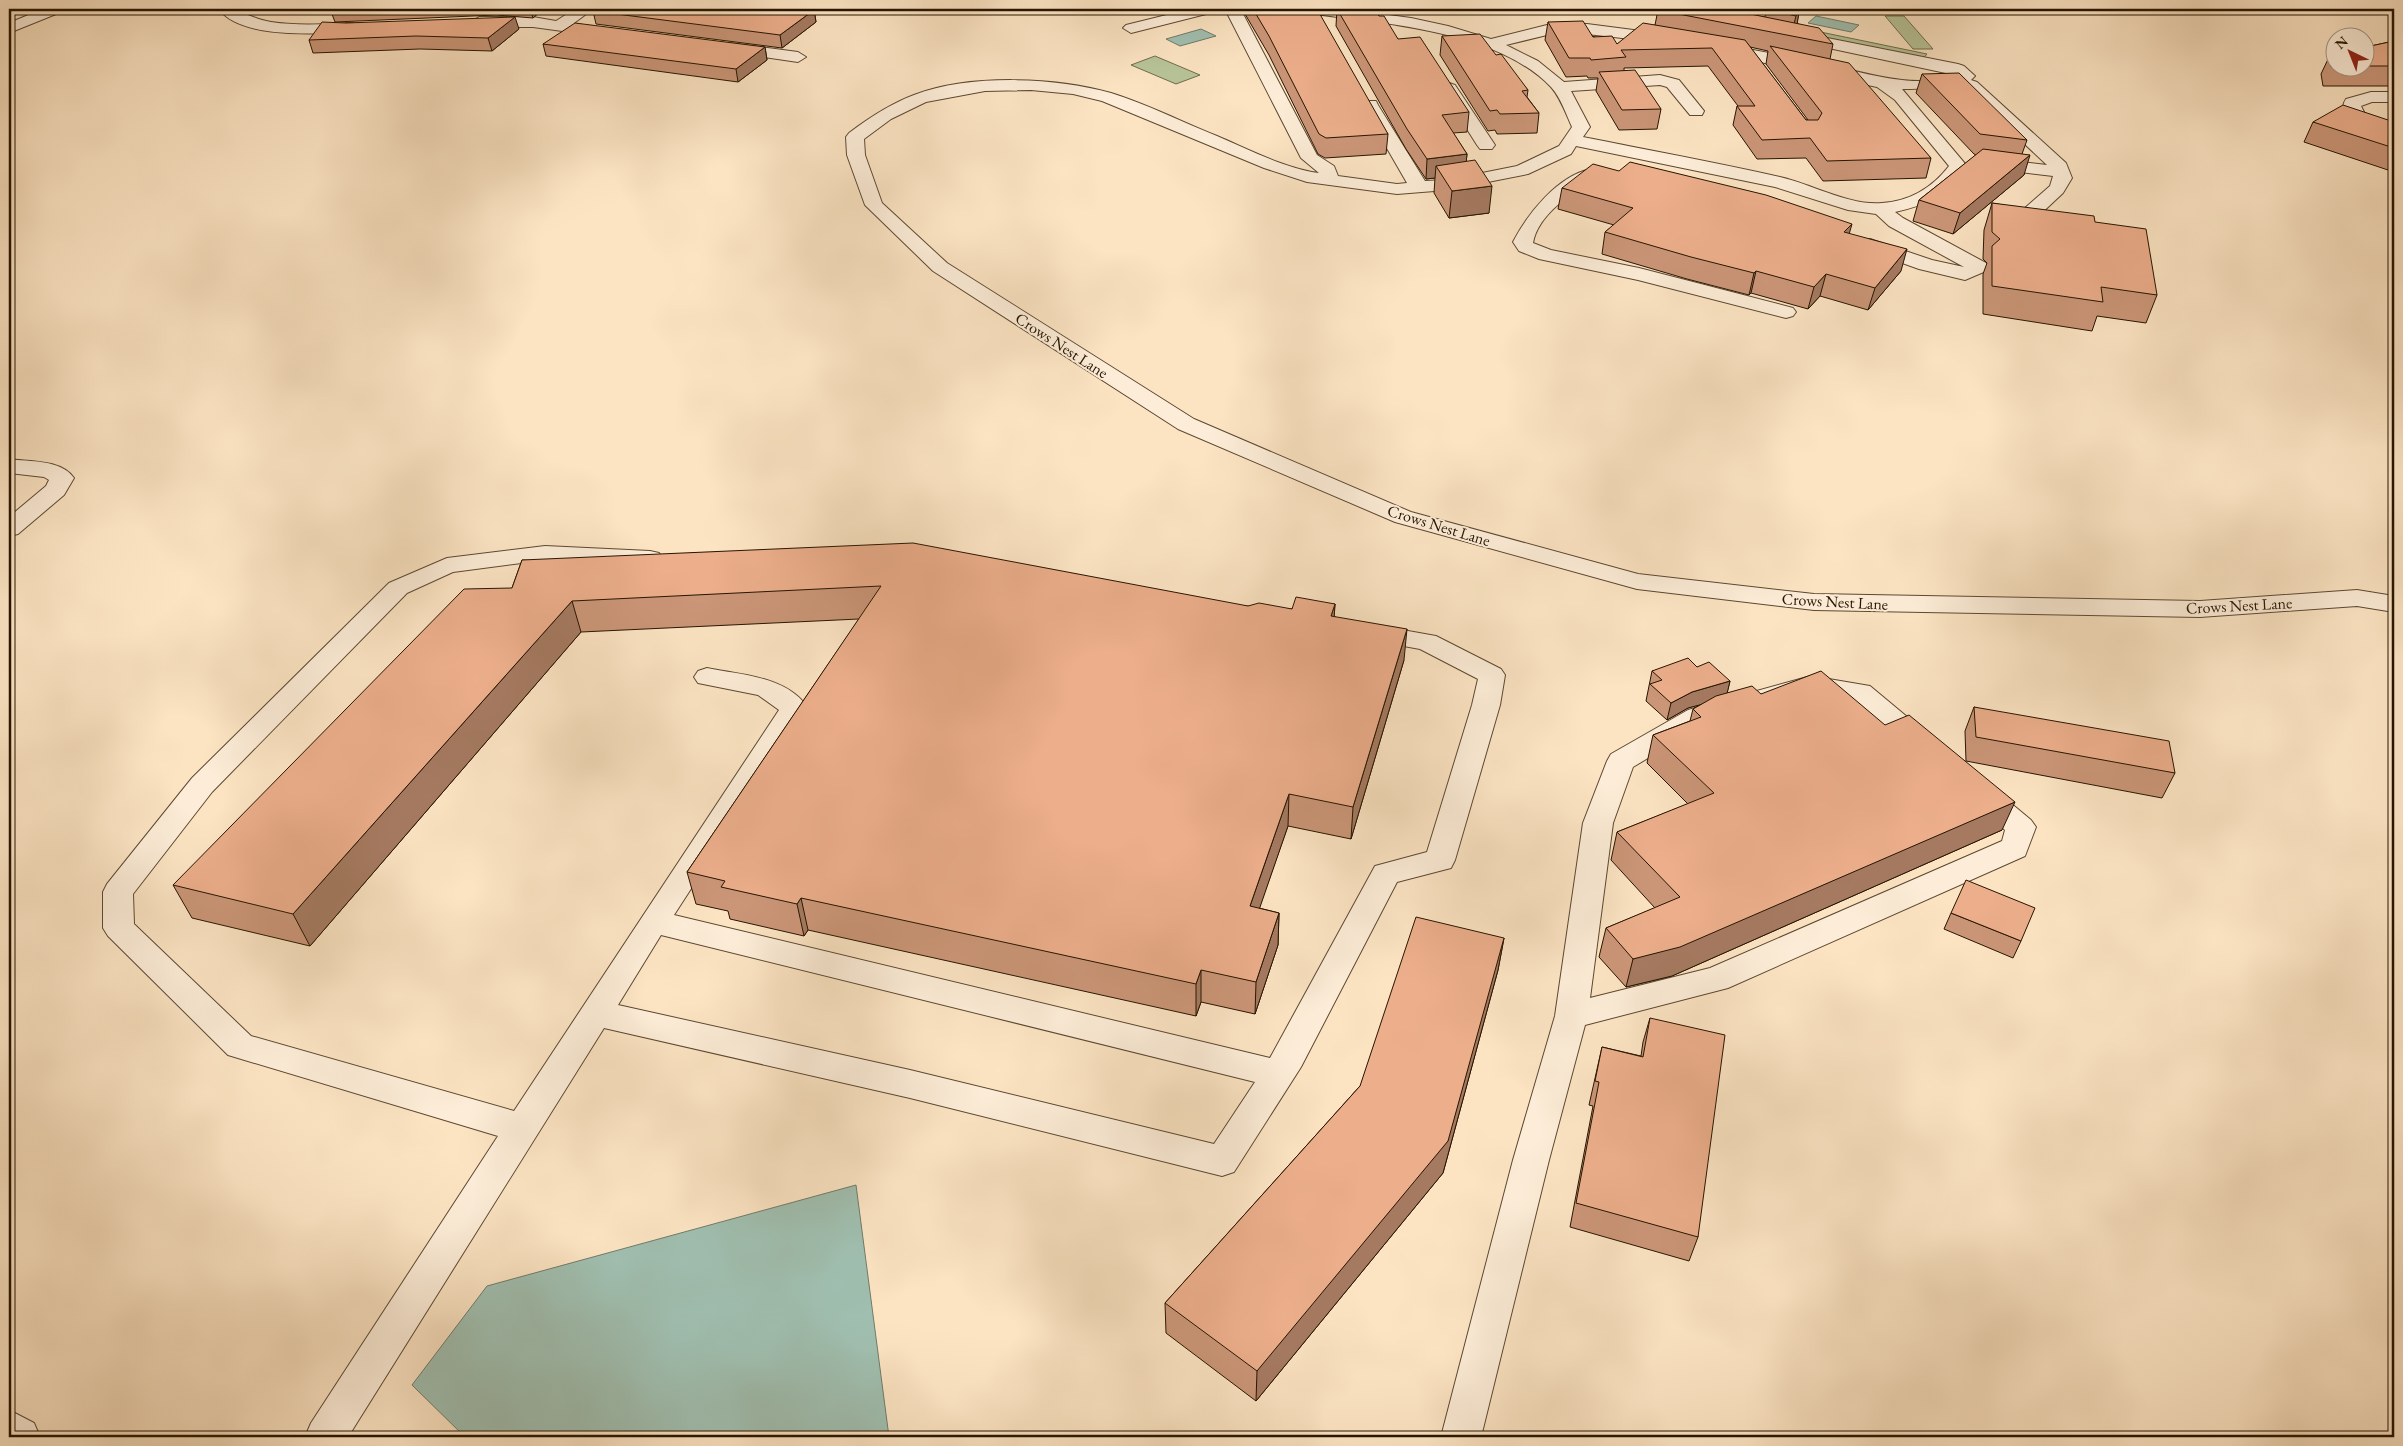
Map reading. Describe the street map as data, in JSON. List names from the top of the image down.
{
  "streets": {
    "street": ["Crows Nest Lane"]
  },
  "north": "top left"
}
